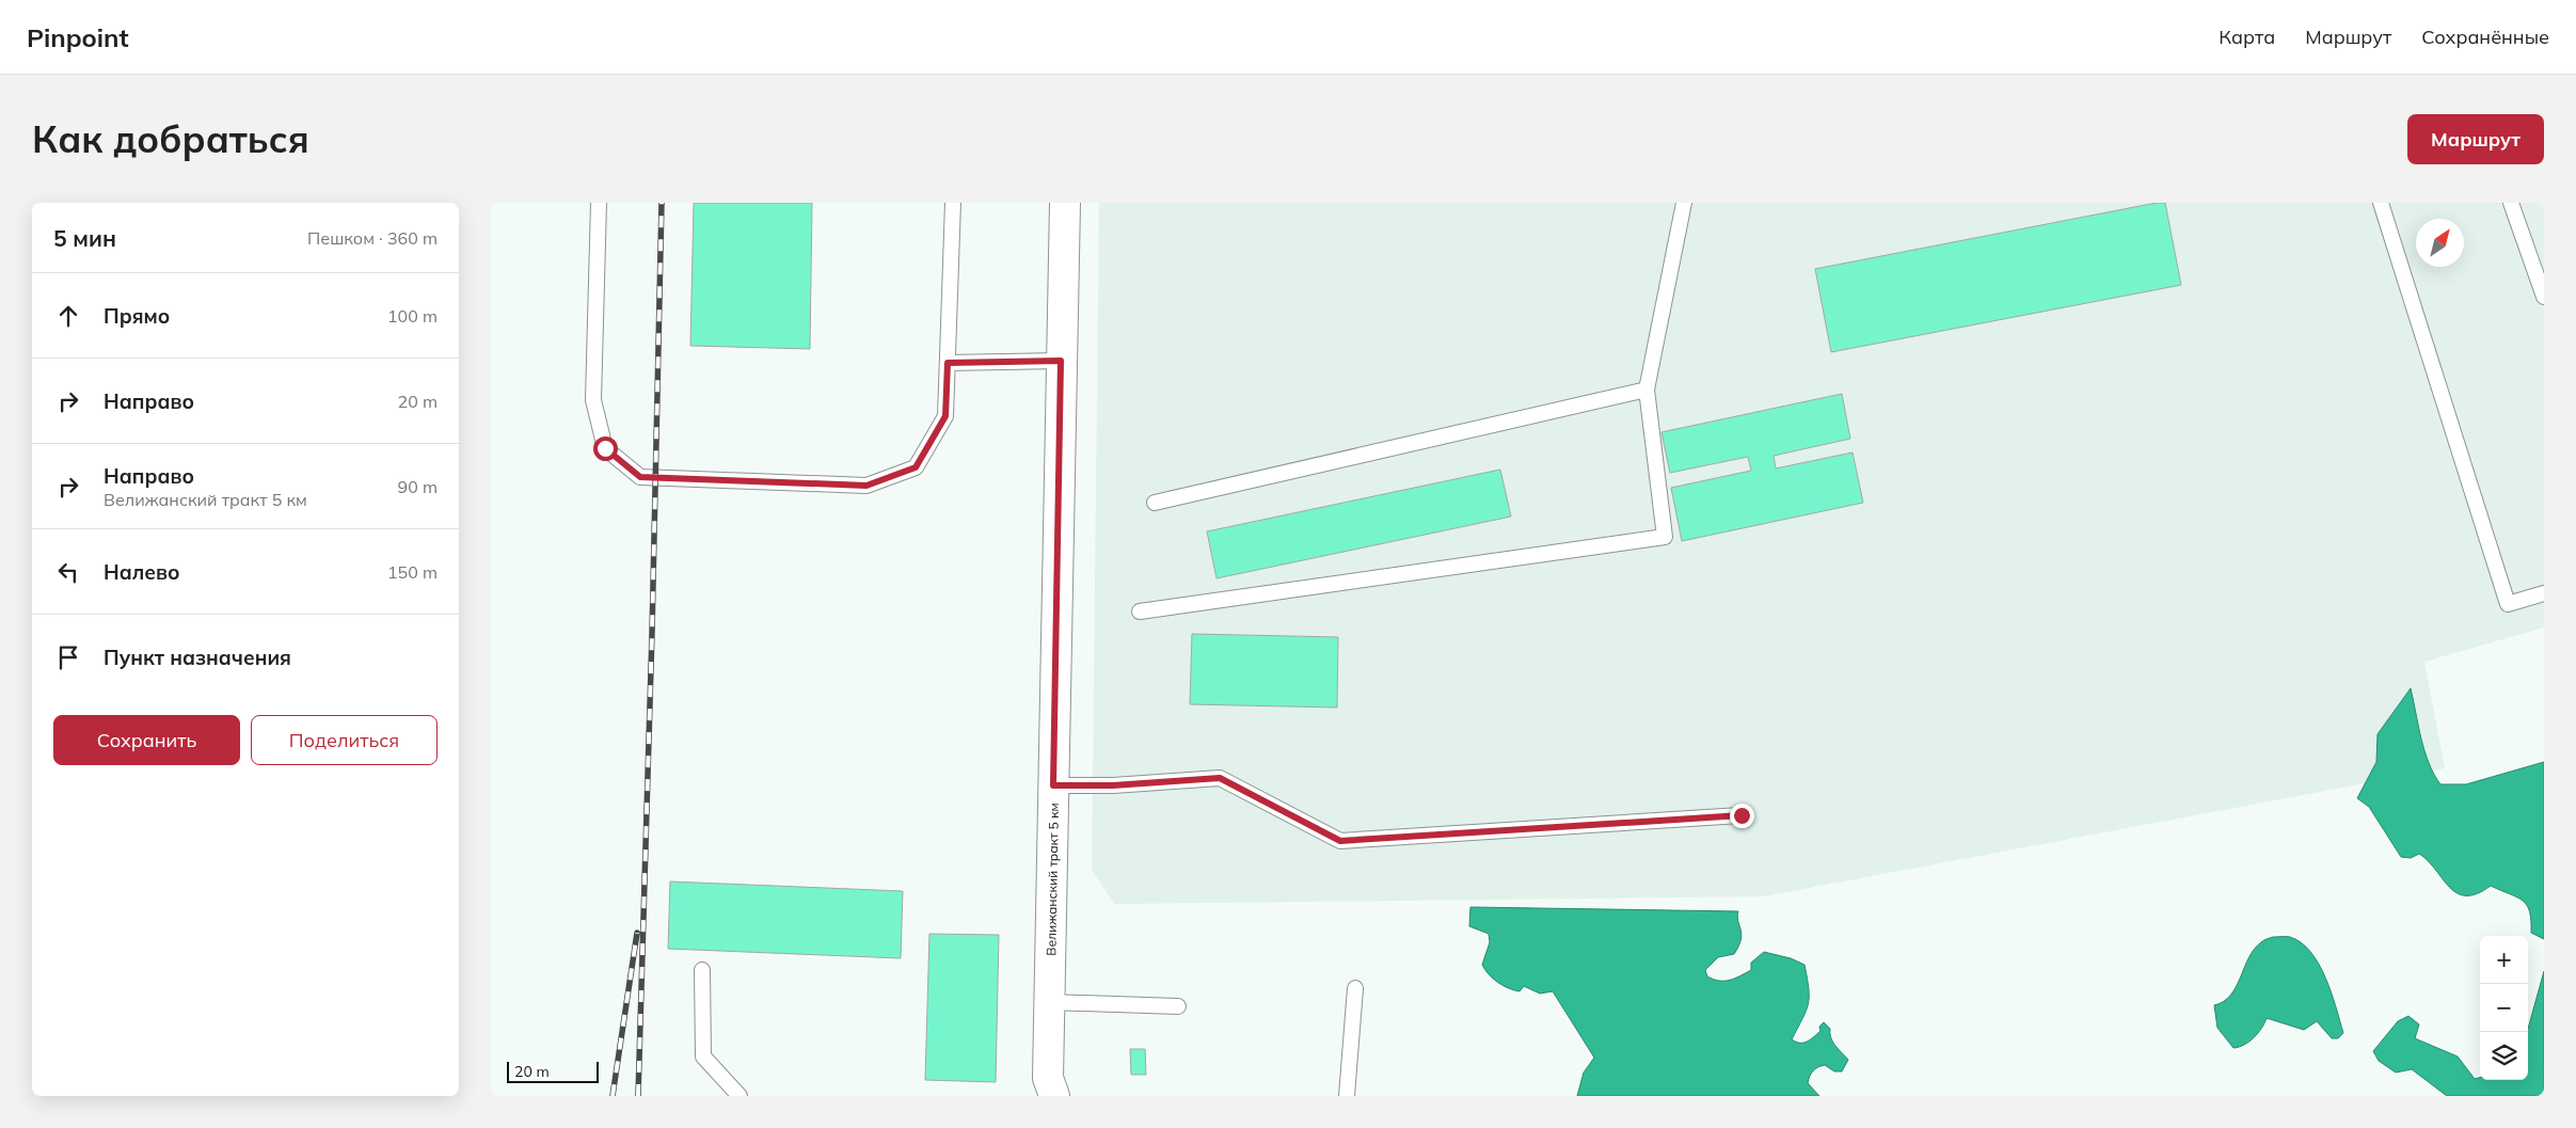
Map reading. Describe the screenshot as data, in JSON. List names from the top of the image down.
{
  "streets": {
    "street": ["Велижанский тракт 5 км"]
  },
  "scale_bar": "20 m",
  "north": "top right",
  "page": {
    "header": "Pinpoint",
    "nav": ["Карта", "Маршрут", "Сохранённые"],
    "buttons": [
      "Маршрут",
      ["Сохранить", "Поделиться"]
    ],
    "title": "Как добраться",
    "heading": ["5 мин", "Пешком · 360 m"],
    "list": [
      ["Прямо", "100 m"],
      ["Направо", "20 m"],
      ["Направо", "Велижанский тракт 5 км", "90 m"],
      ["Налево", "150 m"],
      "Пункт назначения"
    ],
    "map_buttons": ["+", "−"],
    "scale": "20 m"
  }
}
